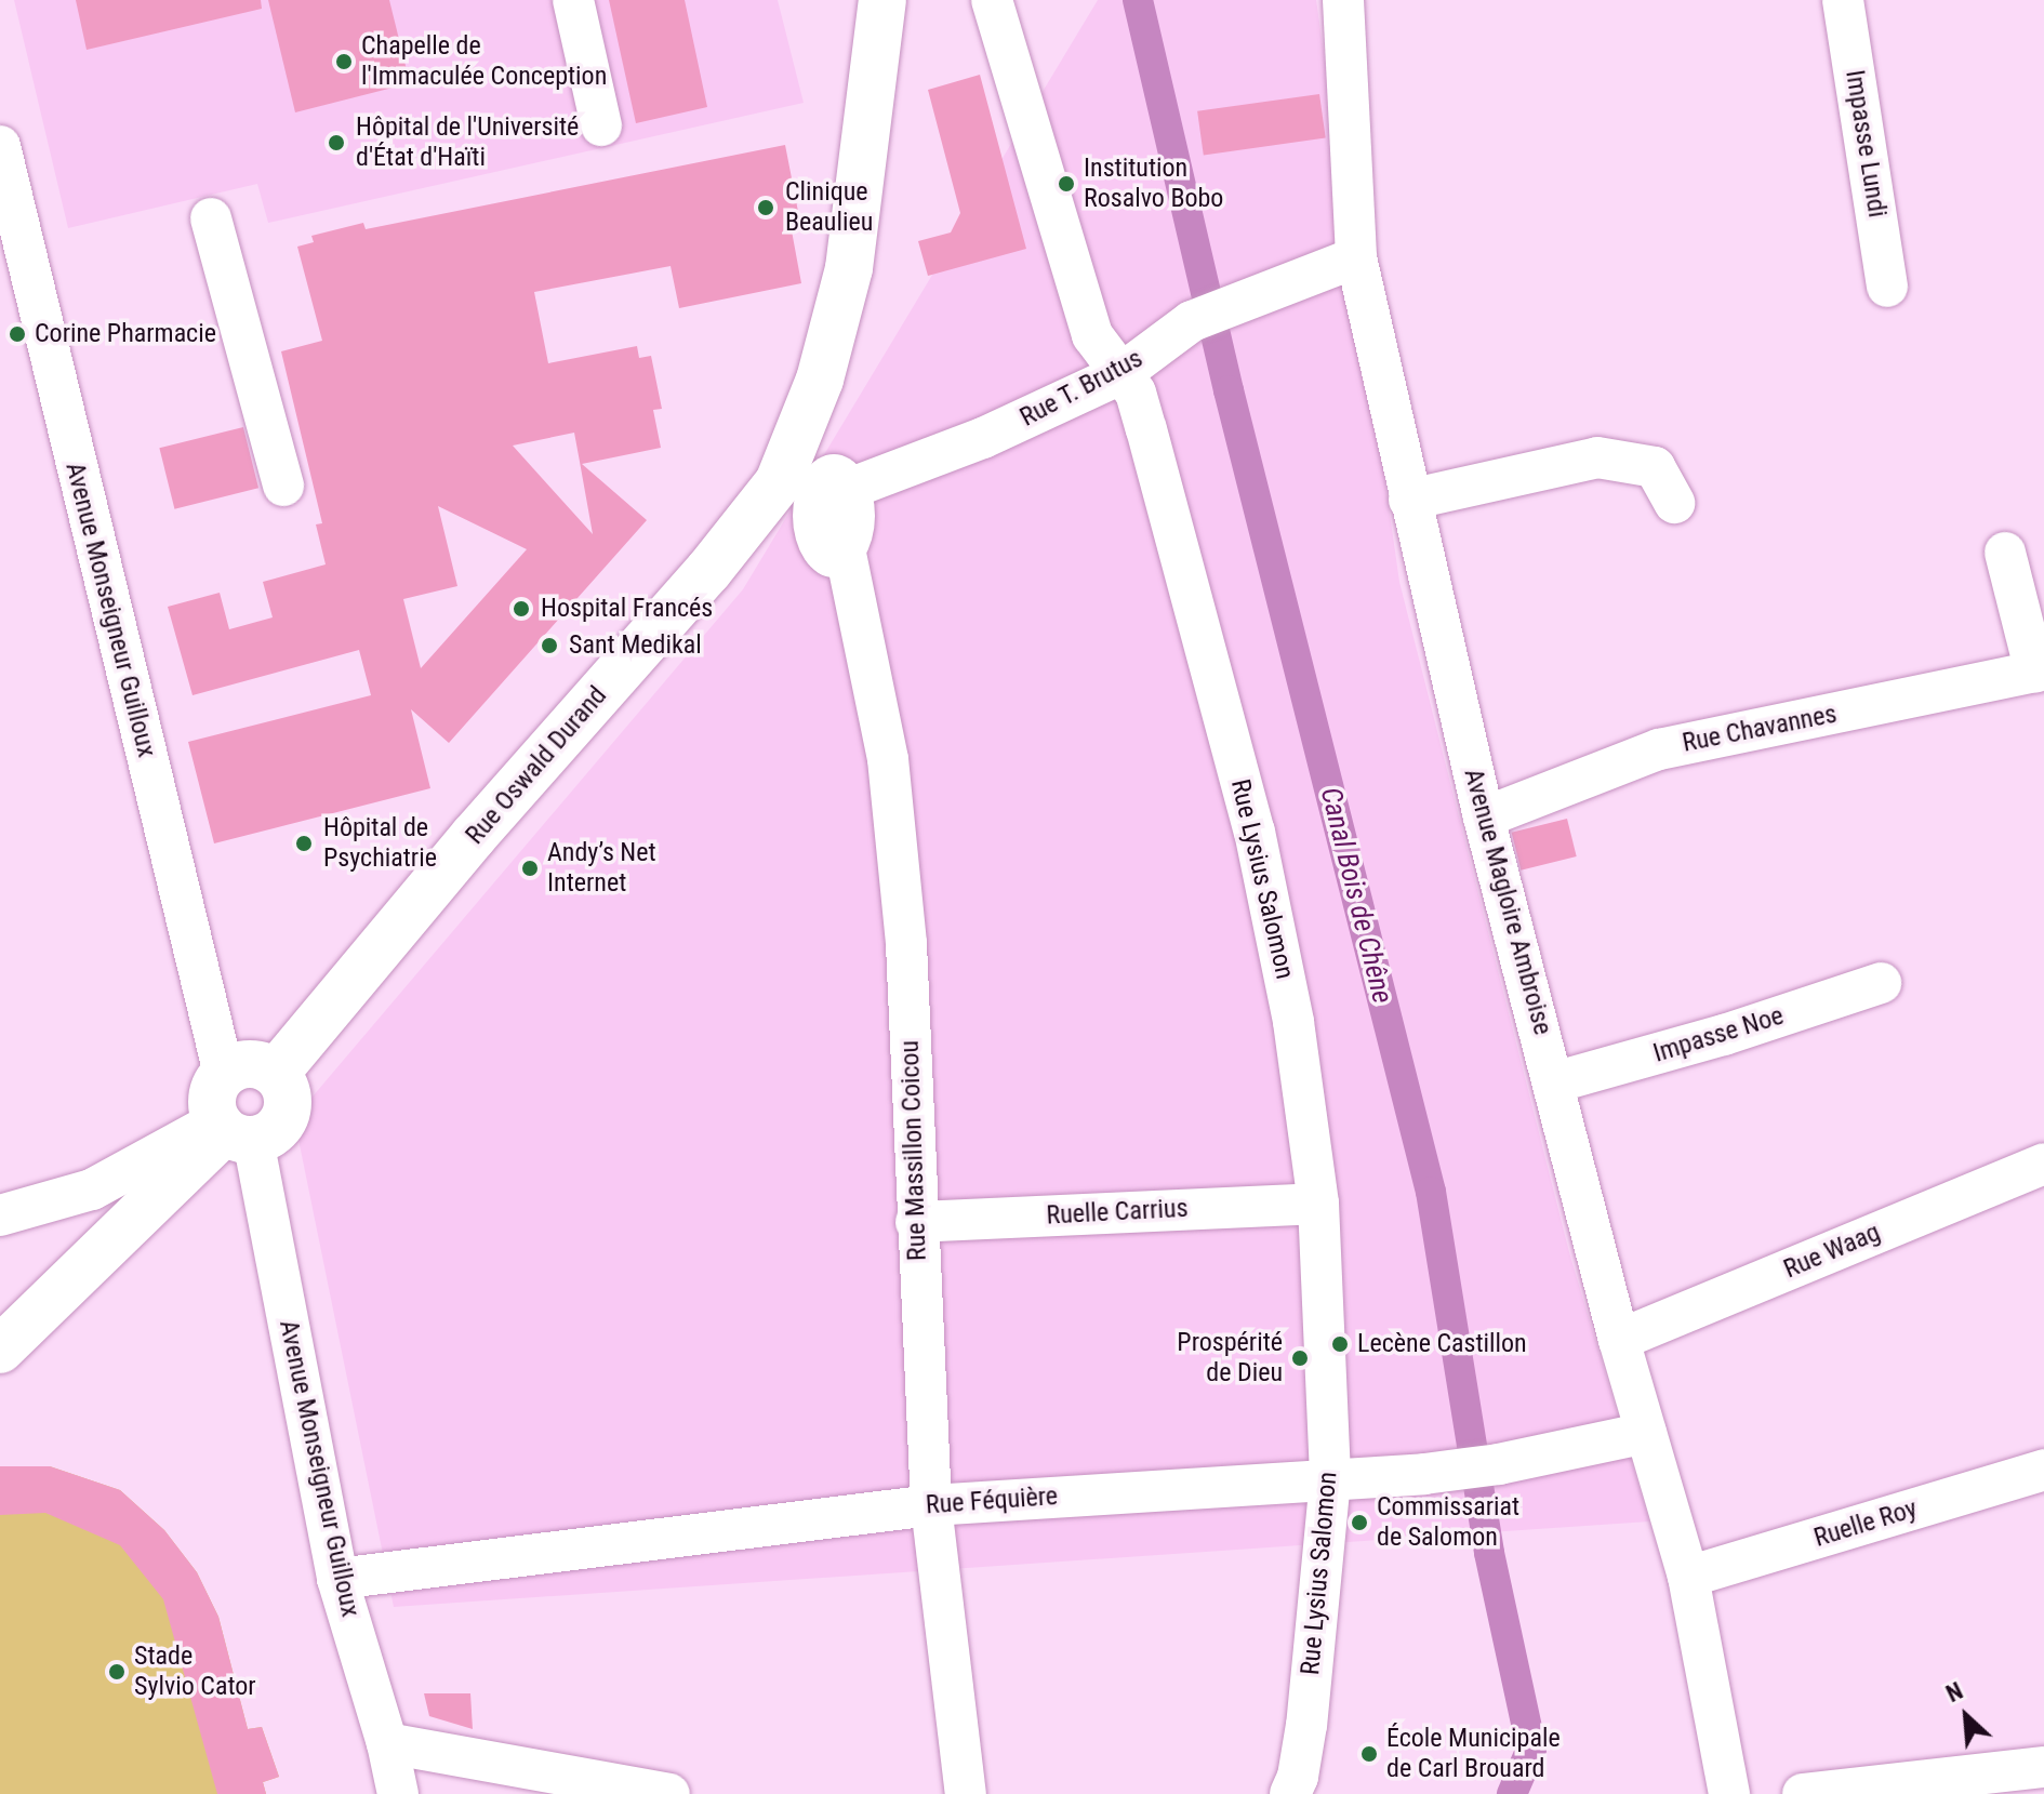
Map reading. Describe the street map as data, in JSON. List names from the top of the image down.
{
  "streets": {
    "main road": ["Rue Oswald Durand"],
    "street": [
      "Impasse Lundi",
      "Rue T. Brutus",
      "Avenue Monseigneur Guilloux",
      "Rue Chavannes",
      "Rue Lysius Salomon",
      "Avenue Magloire Ambroise",
      "Impasse Noe",
      "Rue Massillon Coicou",
      "Ruelle Carrius",
      "Rue Waag",
      "Rue Féquière",
      "Ruelle Roy"
    ]
  },
  "crossings": [
    ["Rue T. Brutus", "Rue Oswald Durand"],
    ["Rue T. Brutus", "Rue Lysius Salomon"],
    ["Rue T. Brutus", "Avenue Magloire Ambroise"],
    ["Rue T. Brutus", "Rue Massillon Coicou"],
    ["Avenue Monseigneur Guilloux", "Rue Oswald Durand"],
    ["Avenue Monseigneur Guilloux", "Rue Féquière"],
    ["Rue Chavannes", "Avenue Magloire Ambroise"],
    ["Rue Oswald Durand", "Rue Massillon Coicou"],
    ["Rue Lysius Salomon", "Ruelle Carrius"],
    ["Rue Lysius Salomon", "Rue Féquière"],
    ["Avenue Magloire Ambroise", "Impasse Noe"],
    ["Avenue Magloire Ambroise", "Rue Waag"],
    ["Avenue Magloire Ambroise", "Rue Féquière"],
    ["Avenue Magloire Ambroise", "Ruelle Roy"],
    ["Rue Massillon Coicou", "Ruelle Carrius"],
    ["Rue Massillon Coicou", "Rue Féquière"]
  ],
  "water": ["Canal Bois de Chêne"],
  "places": [
    "Chapelle de l'Immaculée Conception",
    "Hôpital de l'Université d'État d'Haïti",
    "Institution Rosalvo Bobo",
    "Clinique Beaulieu",
    "Corine Pharmacie",
    "Hospital Francés",
    "Sant Medikal",
    "Hôpital de Psychiatrie",
    "Andy’s Net Internet",
    "Lecène Castillon",
    "Prospérité de Dieu",
    "Commissariat de Salomon",
    "Stade Sylvio Cator",
    "École Municipale de Carl Brouard"
  ],
  "north": "top left"
}
